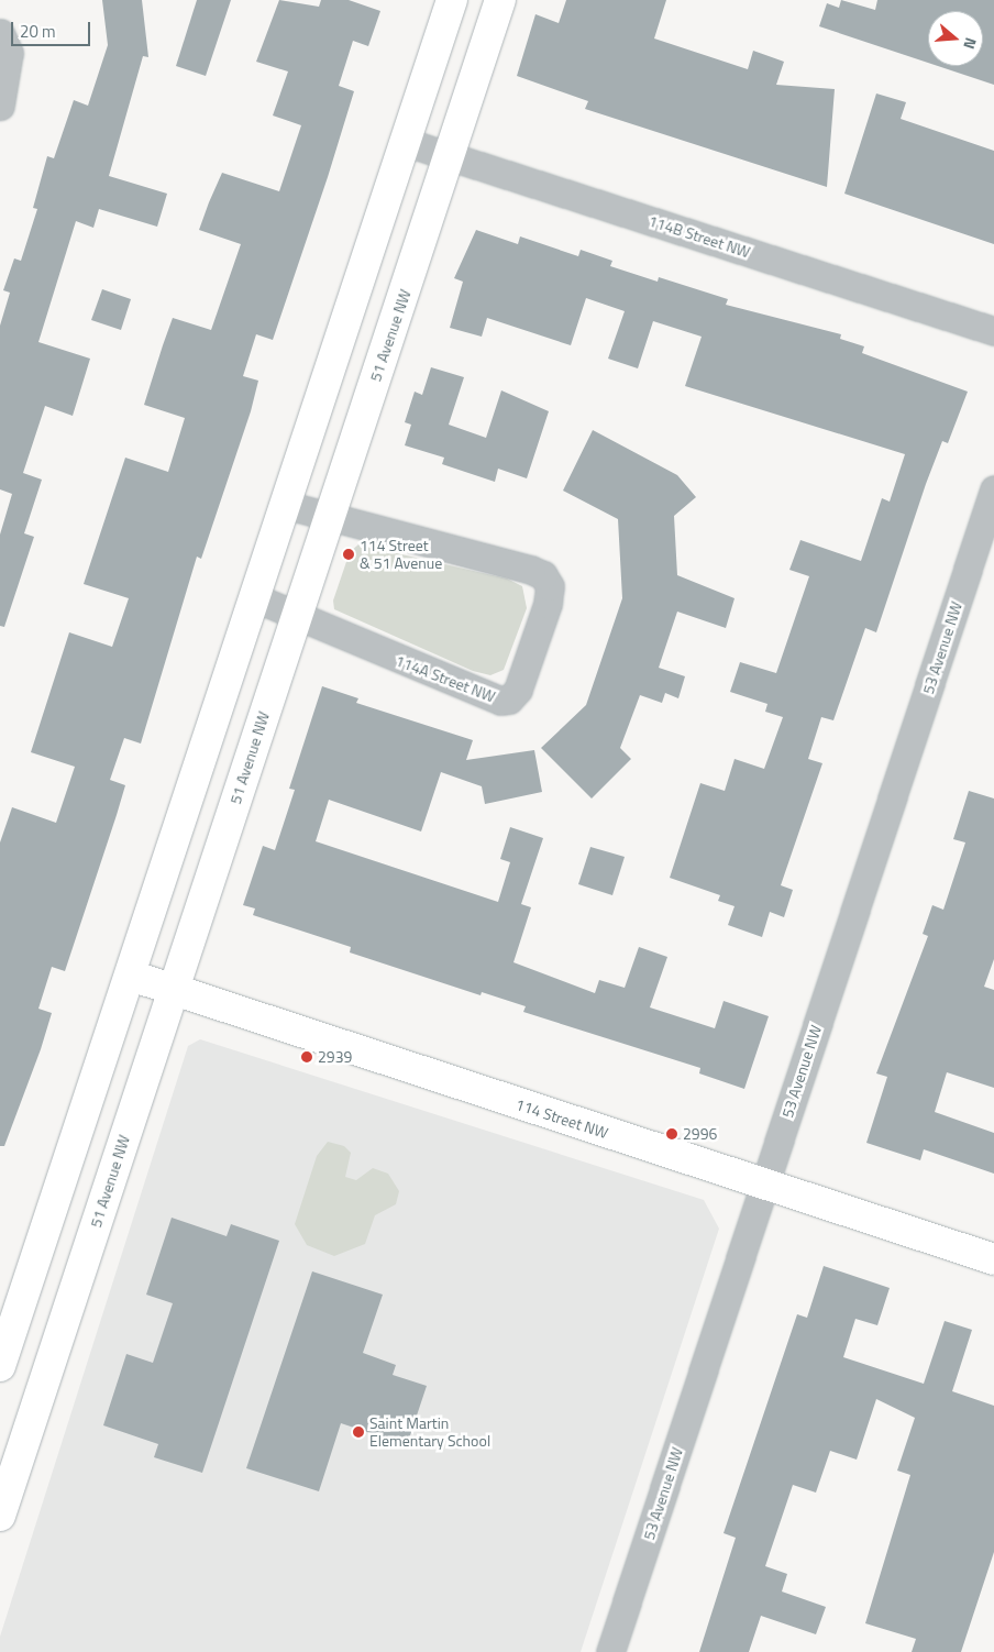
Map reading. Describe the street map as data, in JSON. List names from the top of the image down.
{
  "streets": {
    "main road": ["51 Avenue NW", "114 Street NW"],
    "street": ["114B Street NW", "53 Avenue NW", "114A Street NW"]
  },
  "crossings": [
    ["114B Street NW", "51 Avenue NW"],
    ["51 Avenue NW", "114A Street NW"],
    ["51 Avenue NW", "114 Street NW"],
    ["53 Avenue NW", "114 Street NW"]
  ],
  "places": [
    "114 Street & 51 Avenue",
    "2939",
    "2996",
    "Saint Martin Elementary School"
  ],
  "scale_bar": "20 m",
  "north": "right"
}
